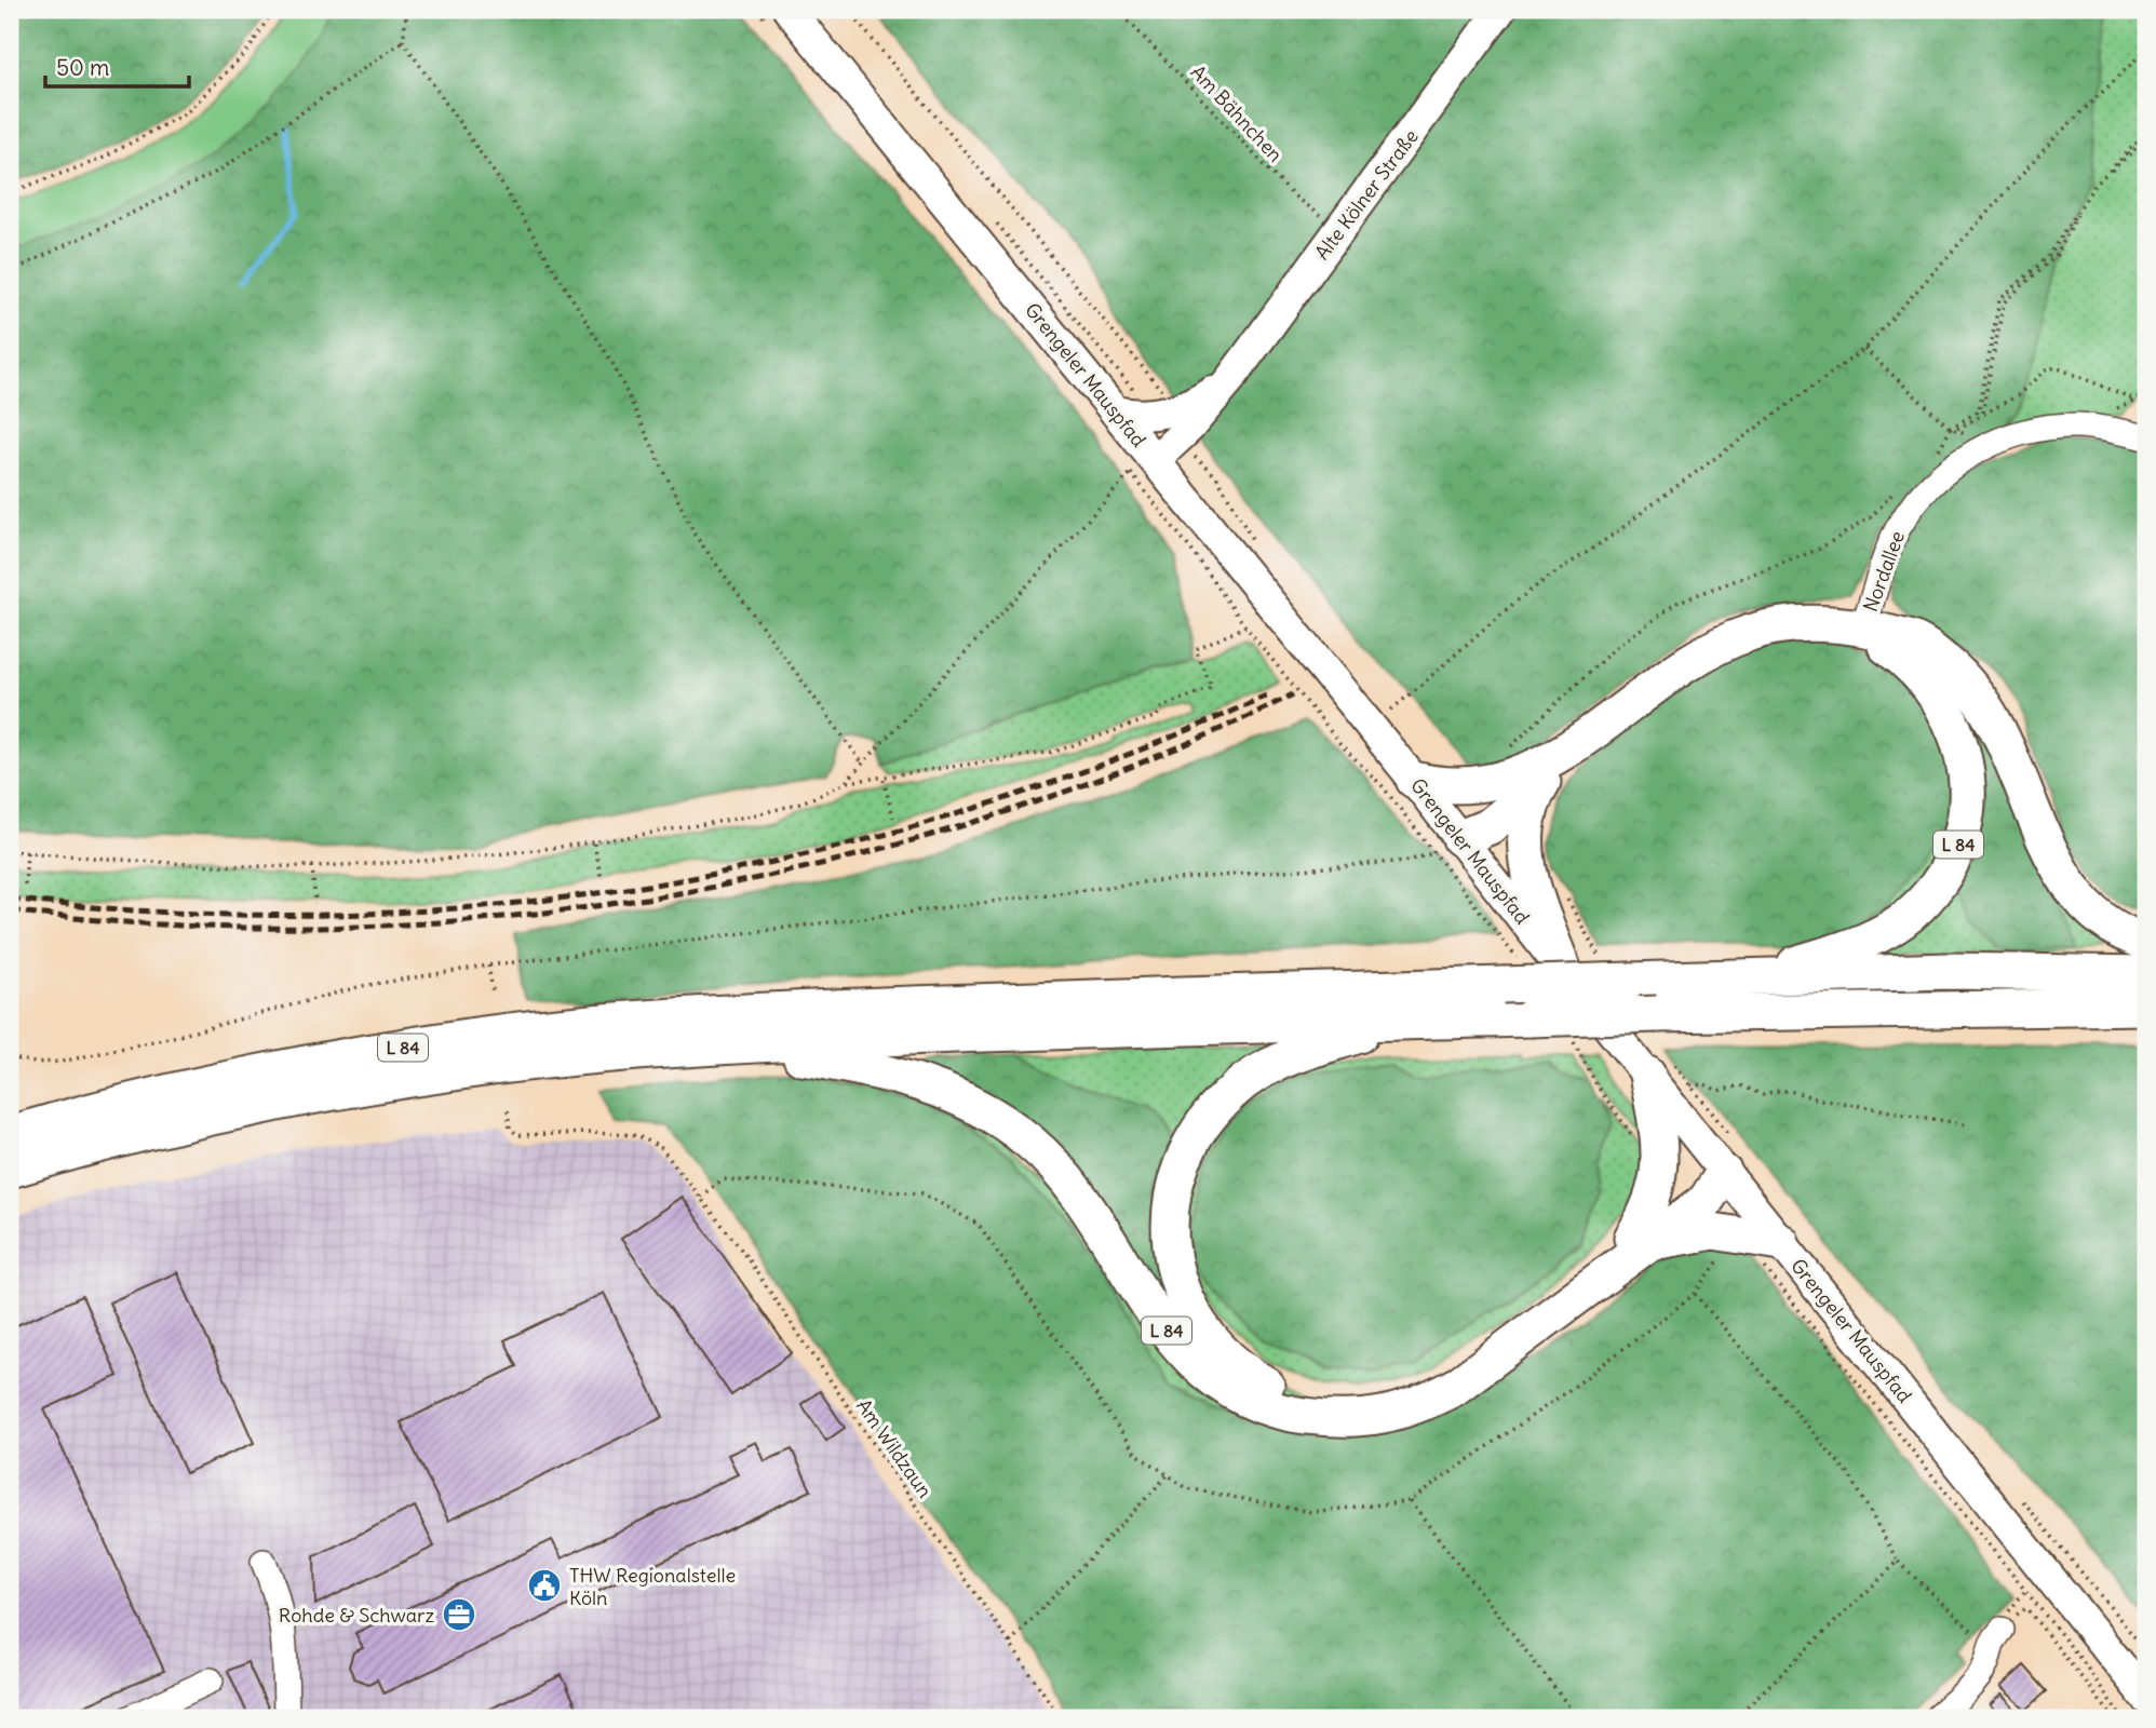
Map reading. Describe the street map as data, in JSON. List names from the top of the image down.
{
  "streets": {
    "highway": ["L 84"],
    "main road": ["Alte Kölner Straße", "Grengeler Mauspfad"],
    "street": ["Nordallee"],
    "path": ["Am Bähnchen", "Am Wildzaun"]
  },
  "crossings": [
    ["Am Bähnchen", "Alte Kölner Straße"],
    ["Alte Kölner Straße", "Grengeler Mauspfad"],
    ["Grengeler Mauspfad", "L 84"],
    ["Nordallee", "L 84"]
  ],
  "places": {
    "public building": ["THW Regionalstelle Köln"],
    "office": ["Rohde & Schwarz"]
  },
  "scale_bar": "50 m"
}
